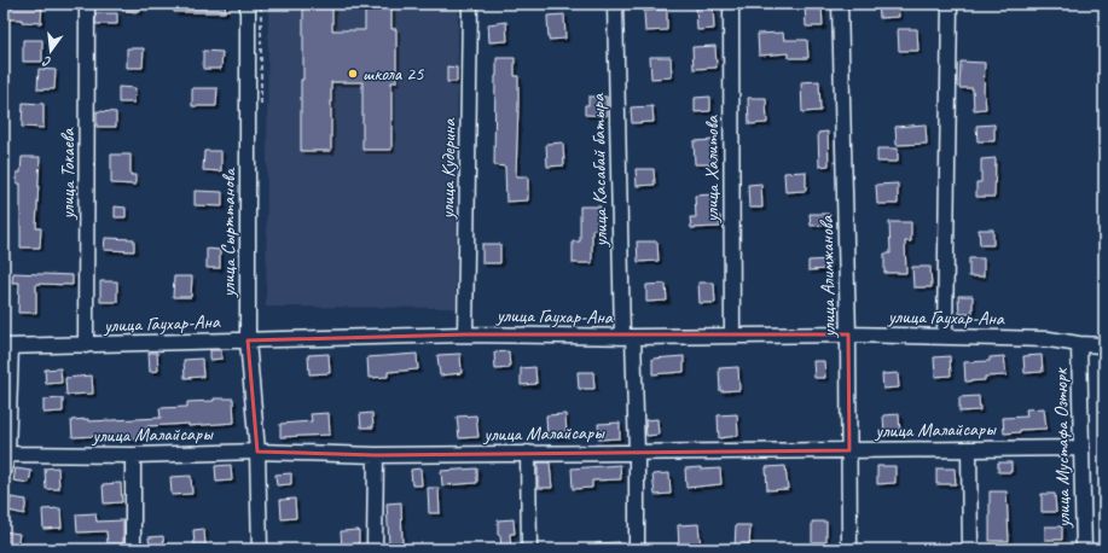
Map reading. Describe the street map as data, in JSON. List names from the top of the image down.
{
  "streets": {
    "street": [
      "улица Кудерина",
      "улица Халитова",
      "улица Касабай батыра",
      "улица Токаева",
      "улица Сырттанова",
      "улица Алимжанова",
      "улица Гаухар-Ана",
      "улица Малайсары",
      "улица Мустафа Озтюрк"
    ]
  },
  "crossings": [
    ["улица Кудерина", "улица Гаухар-Ана"],
    ["улица Халитова", "улица Гаухар-Ана"],
    ["улица Касабай батыра", "улица Гаухар-Ана"],
    ["улица Касабай батыра", "улица Малайсары"],
    ["улица Токаева", "улица Гаухар-Ана"],
    ["улица Сырттанова", "улица Гаухар-Ана"],
    ["улица Сырттанова", "улица Малайсары"],
    ["улица Алимжанова", "улица Гаухар-Ана"],
    ["улица Алимжанова", "улица Малайсары"],
    ["улица Гаухар-Ана", "улица Мустафа Озтюрк"],
    ["улица Малайсары", "улица Мустафа Озтюрк"]
  ],
  "places": ["школа 25"],
  "north": "bottom"
}
